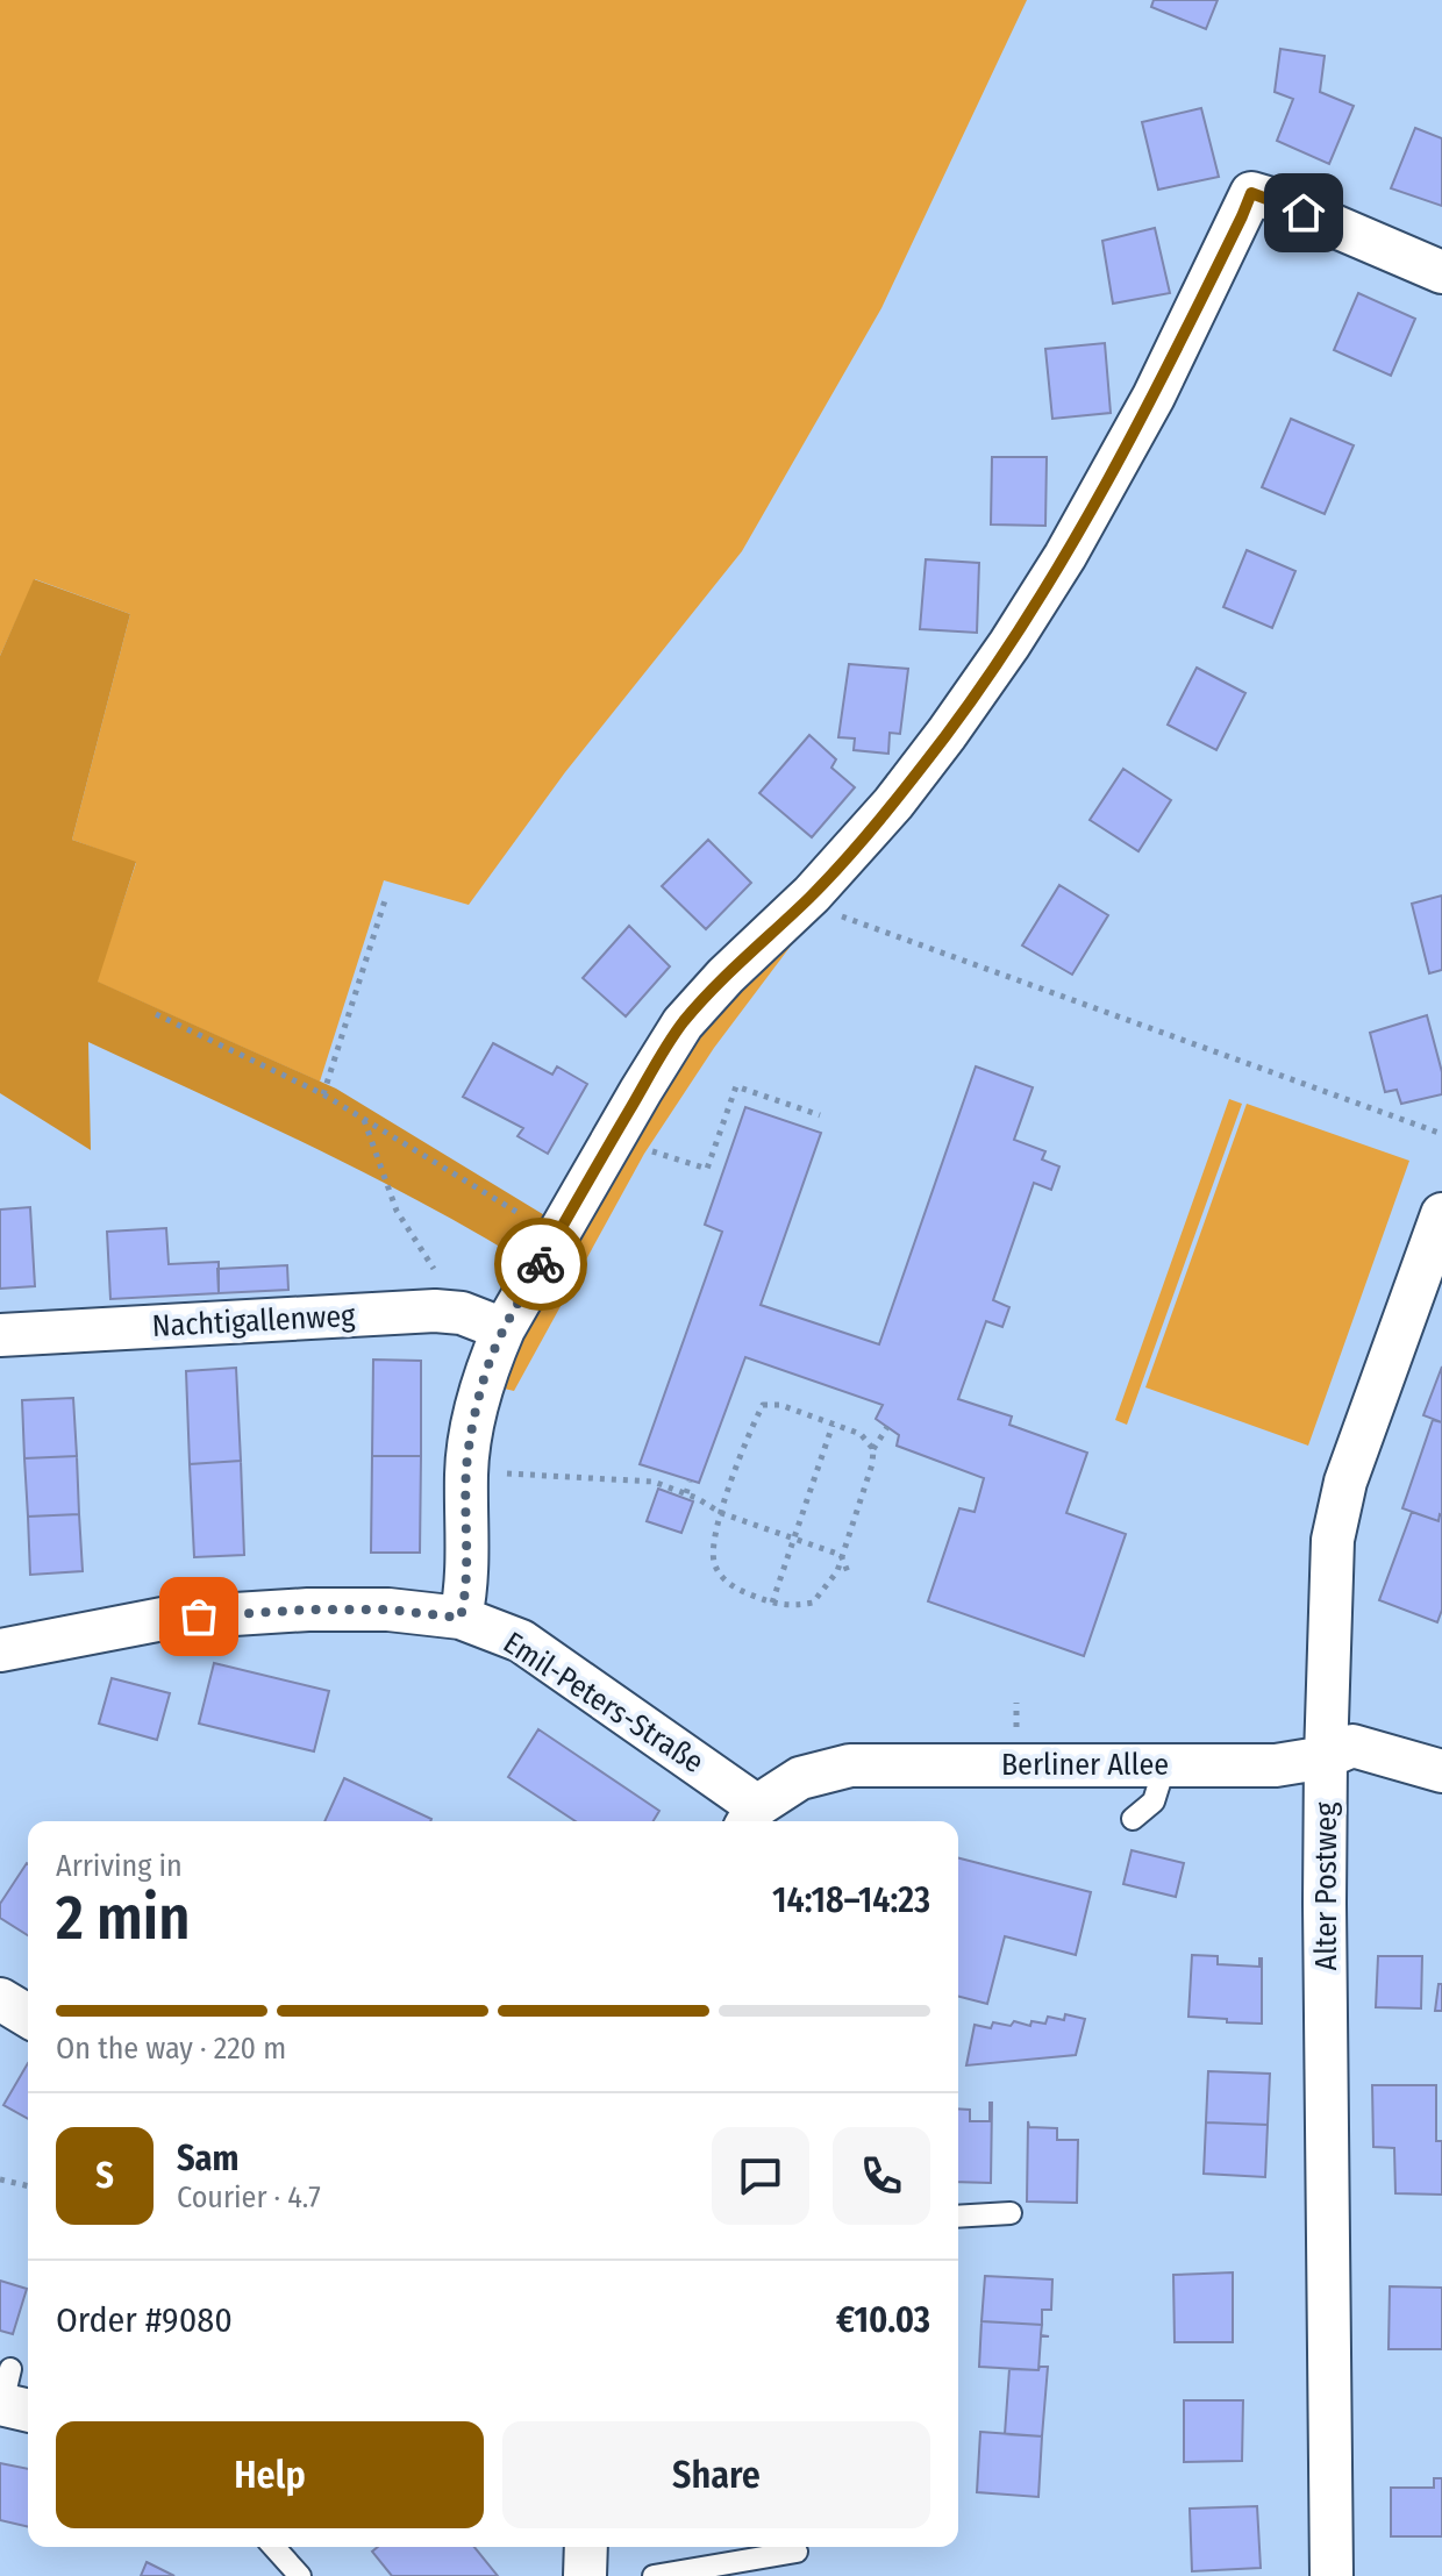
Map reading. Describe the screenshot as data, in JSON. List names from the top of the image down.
{
  "streets": {
    "street": [
      "Nachtigallenweg",
      "Emil-Peters-Straße",
      "Berliner Allee",
      "Alter Postweg"
    ]
  },
  "crossings": [
    ["Emil-Peters-Straße", "Berliner Allee"],
    ["Berliner Allee", "Alter Postweg"]
  ],
  "page": {
    "heading": ["2 min", "Arriving in", "14:18–14:23"],
    "panel": [
      "Sam",
      "Courier · 4.7",
      "Order #9080",
      "€10.03"
    ],
    "bar": "On the way · 220 m",
    "round": "S",
    "buttons": ["Help", "Share"]
  }
}
